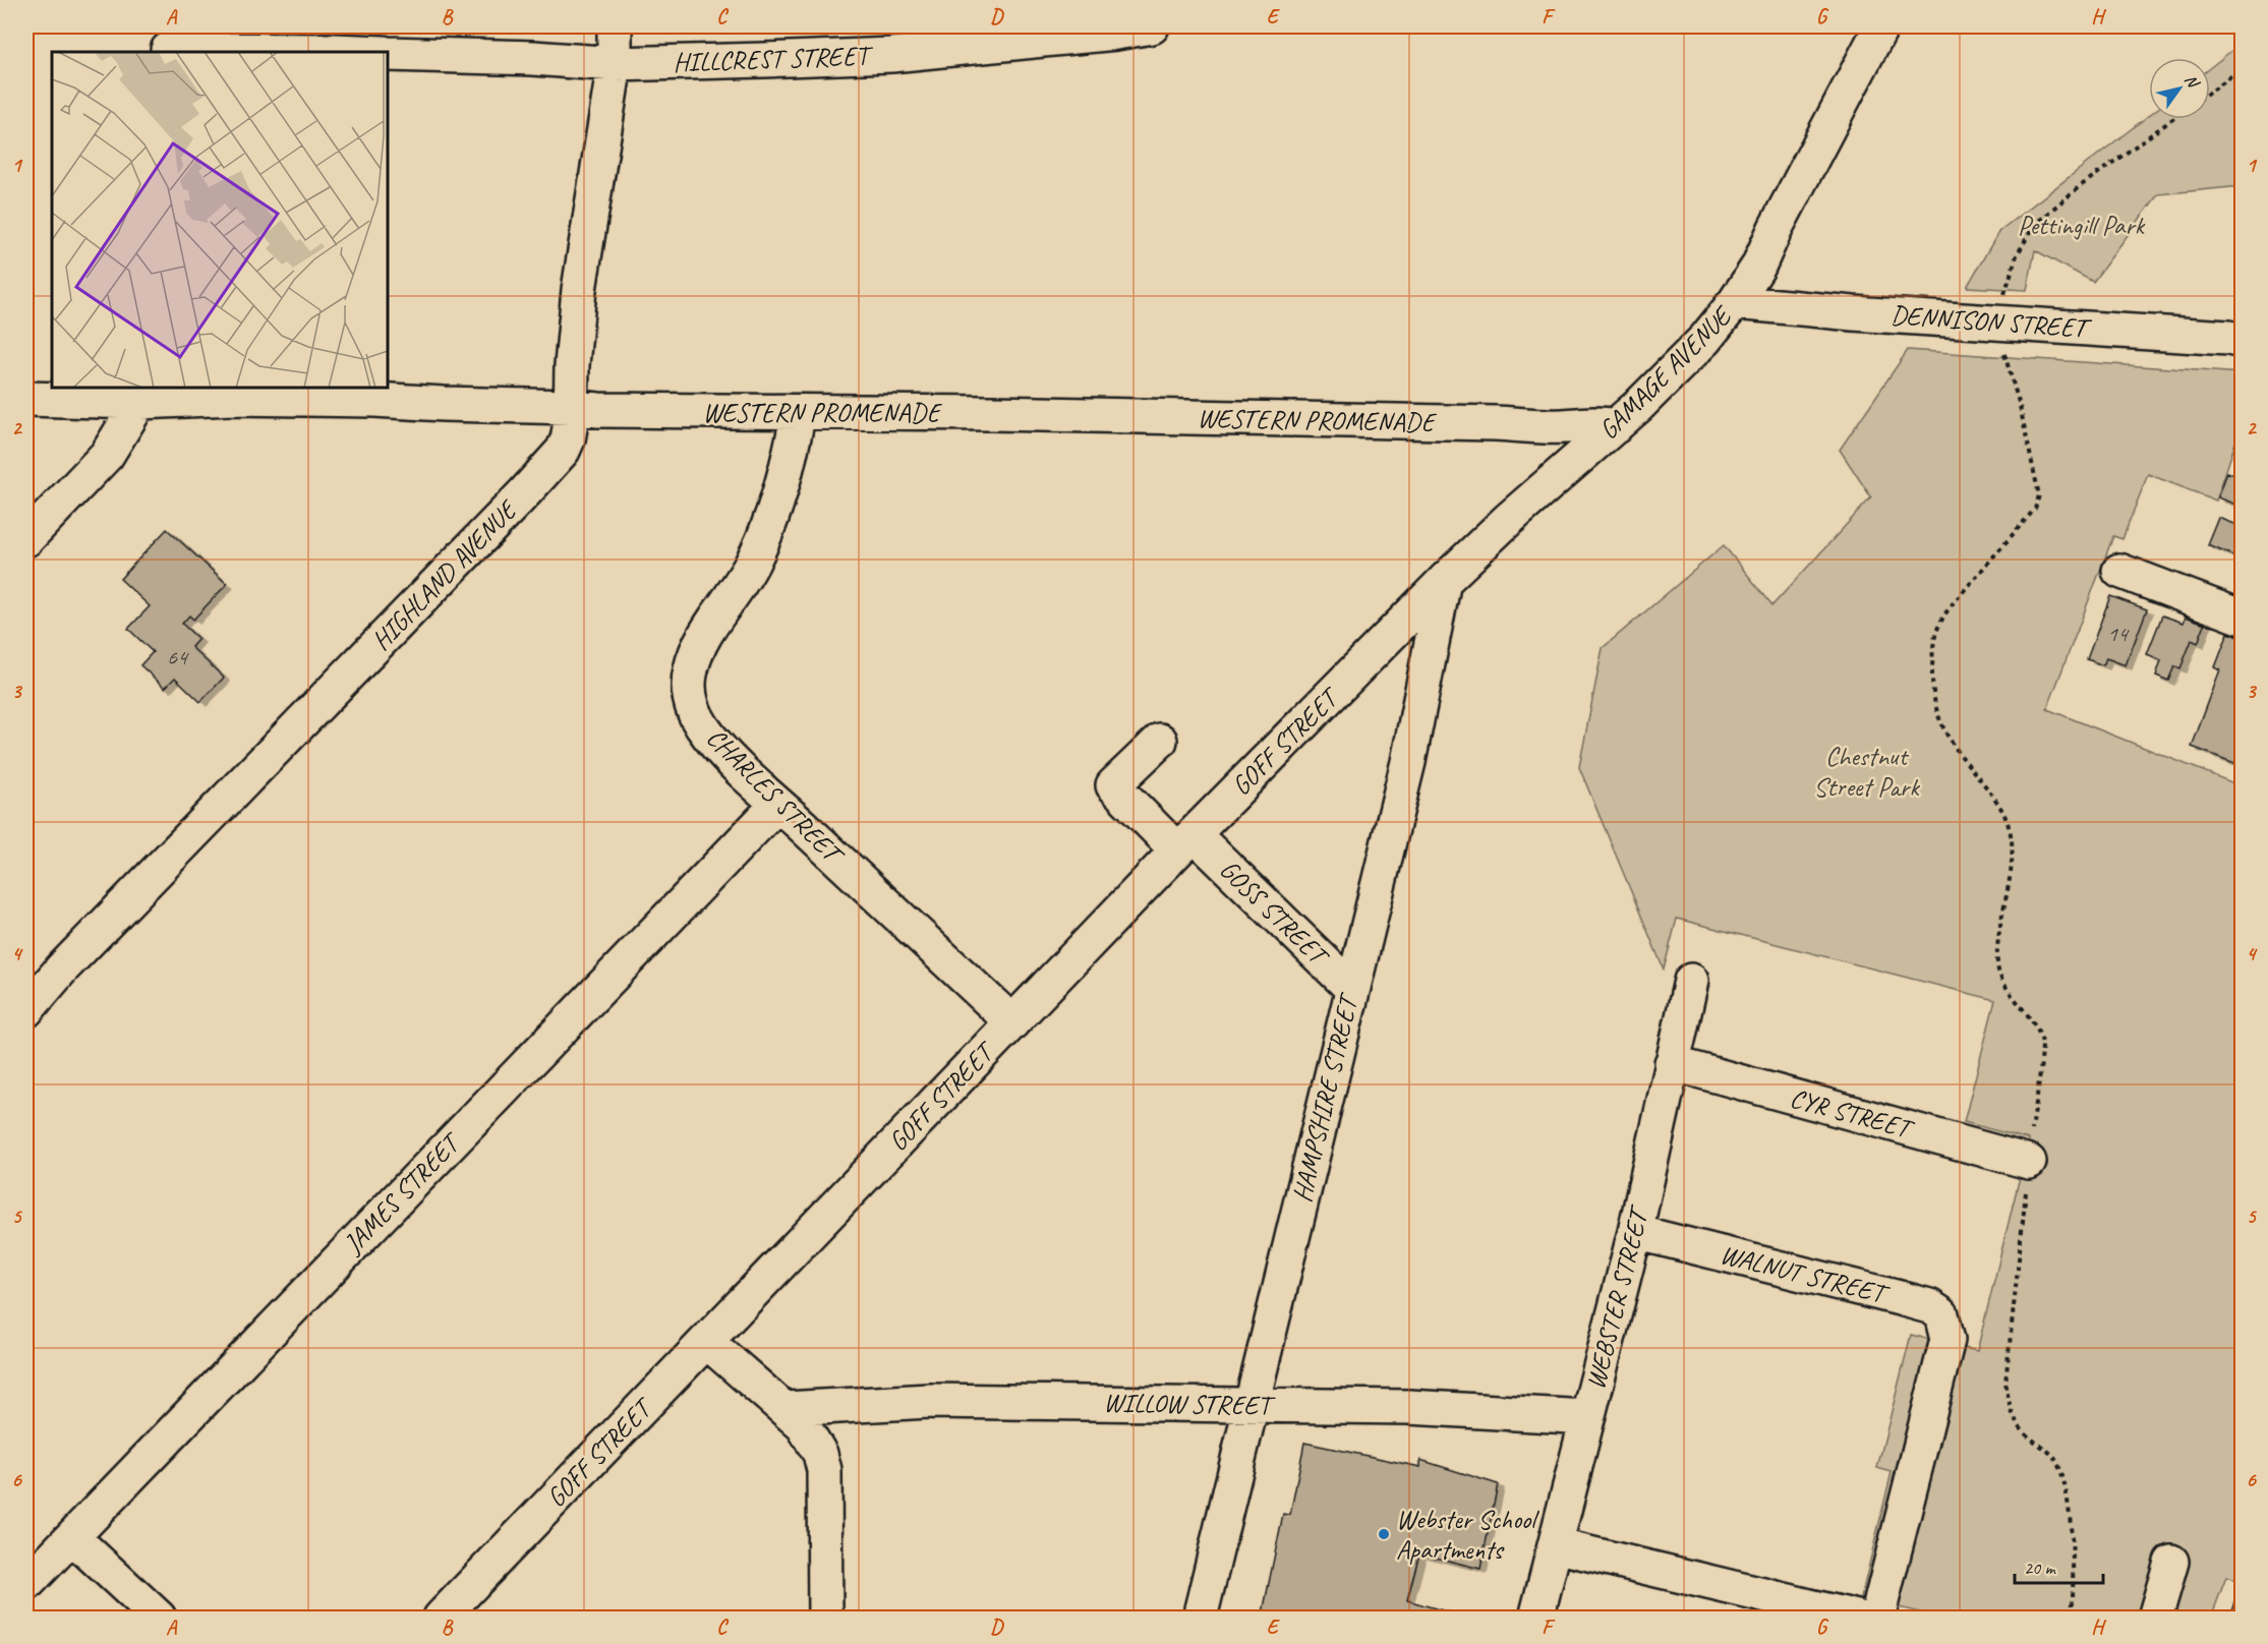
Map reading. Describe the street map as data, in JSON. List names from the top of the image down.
{
  "streets": {
    "street": [
      "HILLCREST STREET",
      "DENNISON STREET",
      "GAMAGE AVENUE",
      "WESTERN PROMENADE",
      "HIGHLAND AVENUE",
      "GOFF STREET",
      "CHARLES STREET",
      "GOSS STREET",
      "HAMPSHIRE STREET",
      "CYR STREET",
      "JAMES STREET",
      "WALNUT STREET",
      "WEBSTER STREET",
      "WILLOW STREET"
    ]
  },
  "crossings": [
    ["HILLCREST STREET", "HIGHLAND AVENUE"],
    ["DENNISON STREET", "GAMAGE AVENUE"],
    ["GAMAGE AVENUE", "WESTERN PROMENADE"],
    ["GAMAGE AVENUE", "GOFF STREET"],
    ["GAMAGE AVENUE", "HAMPSHIRE STREET"],
    ["WESTERN PROMENADE", "HIGHLAND AVENUE"],
    ["WESTERN PROMENADE", "CHARLES STREET"],
    ["GOFF STREET", "CHARLES STREET"],
    ["GOFF STREET", "GOSS STREET"],
    ["GOFF STREET", "HAMPSHIRE STREET"],
    ["CHARLES STREET", "JAMES STREET"],
    ["GOSS STREET", "HAMPSHIRE STREET"],
    ["HAMPSHIRE STREET", "WILLOW STREET"],
    ["CYR STREET", "WEBSTER STREET"],
    ["WALNUT STREET", "WEBSTER STREET"],
    ["WEBSTER STREET", "WILLOW STREET"]
  ],
  "parks": ["Pettingill Park", "Chestnut Street Park"],
  "places": ["Webster School Apartments"],
  "house_numbers": ["14", "64"],
  "scale_bar": "20 m",
  "north": "top right",
  "grid": {
    "columns": [
      "A",
      "B",
      "C",
      "D",
      "E",
      "F",
      "G",
      "H"
    ],
    "rows": [
      "1",
      "2",
      "3",
      "4",
      "5",
      "6"
    ]
  }
}
